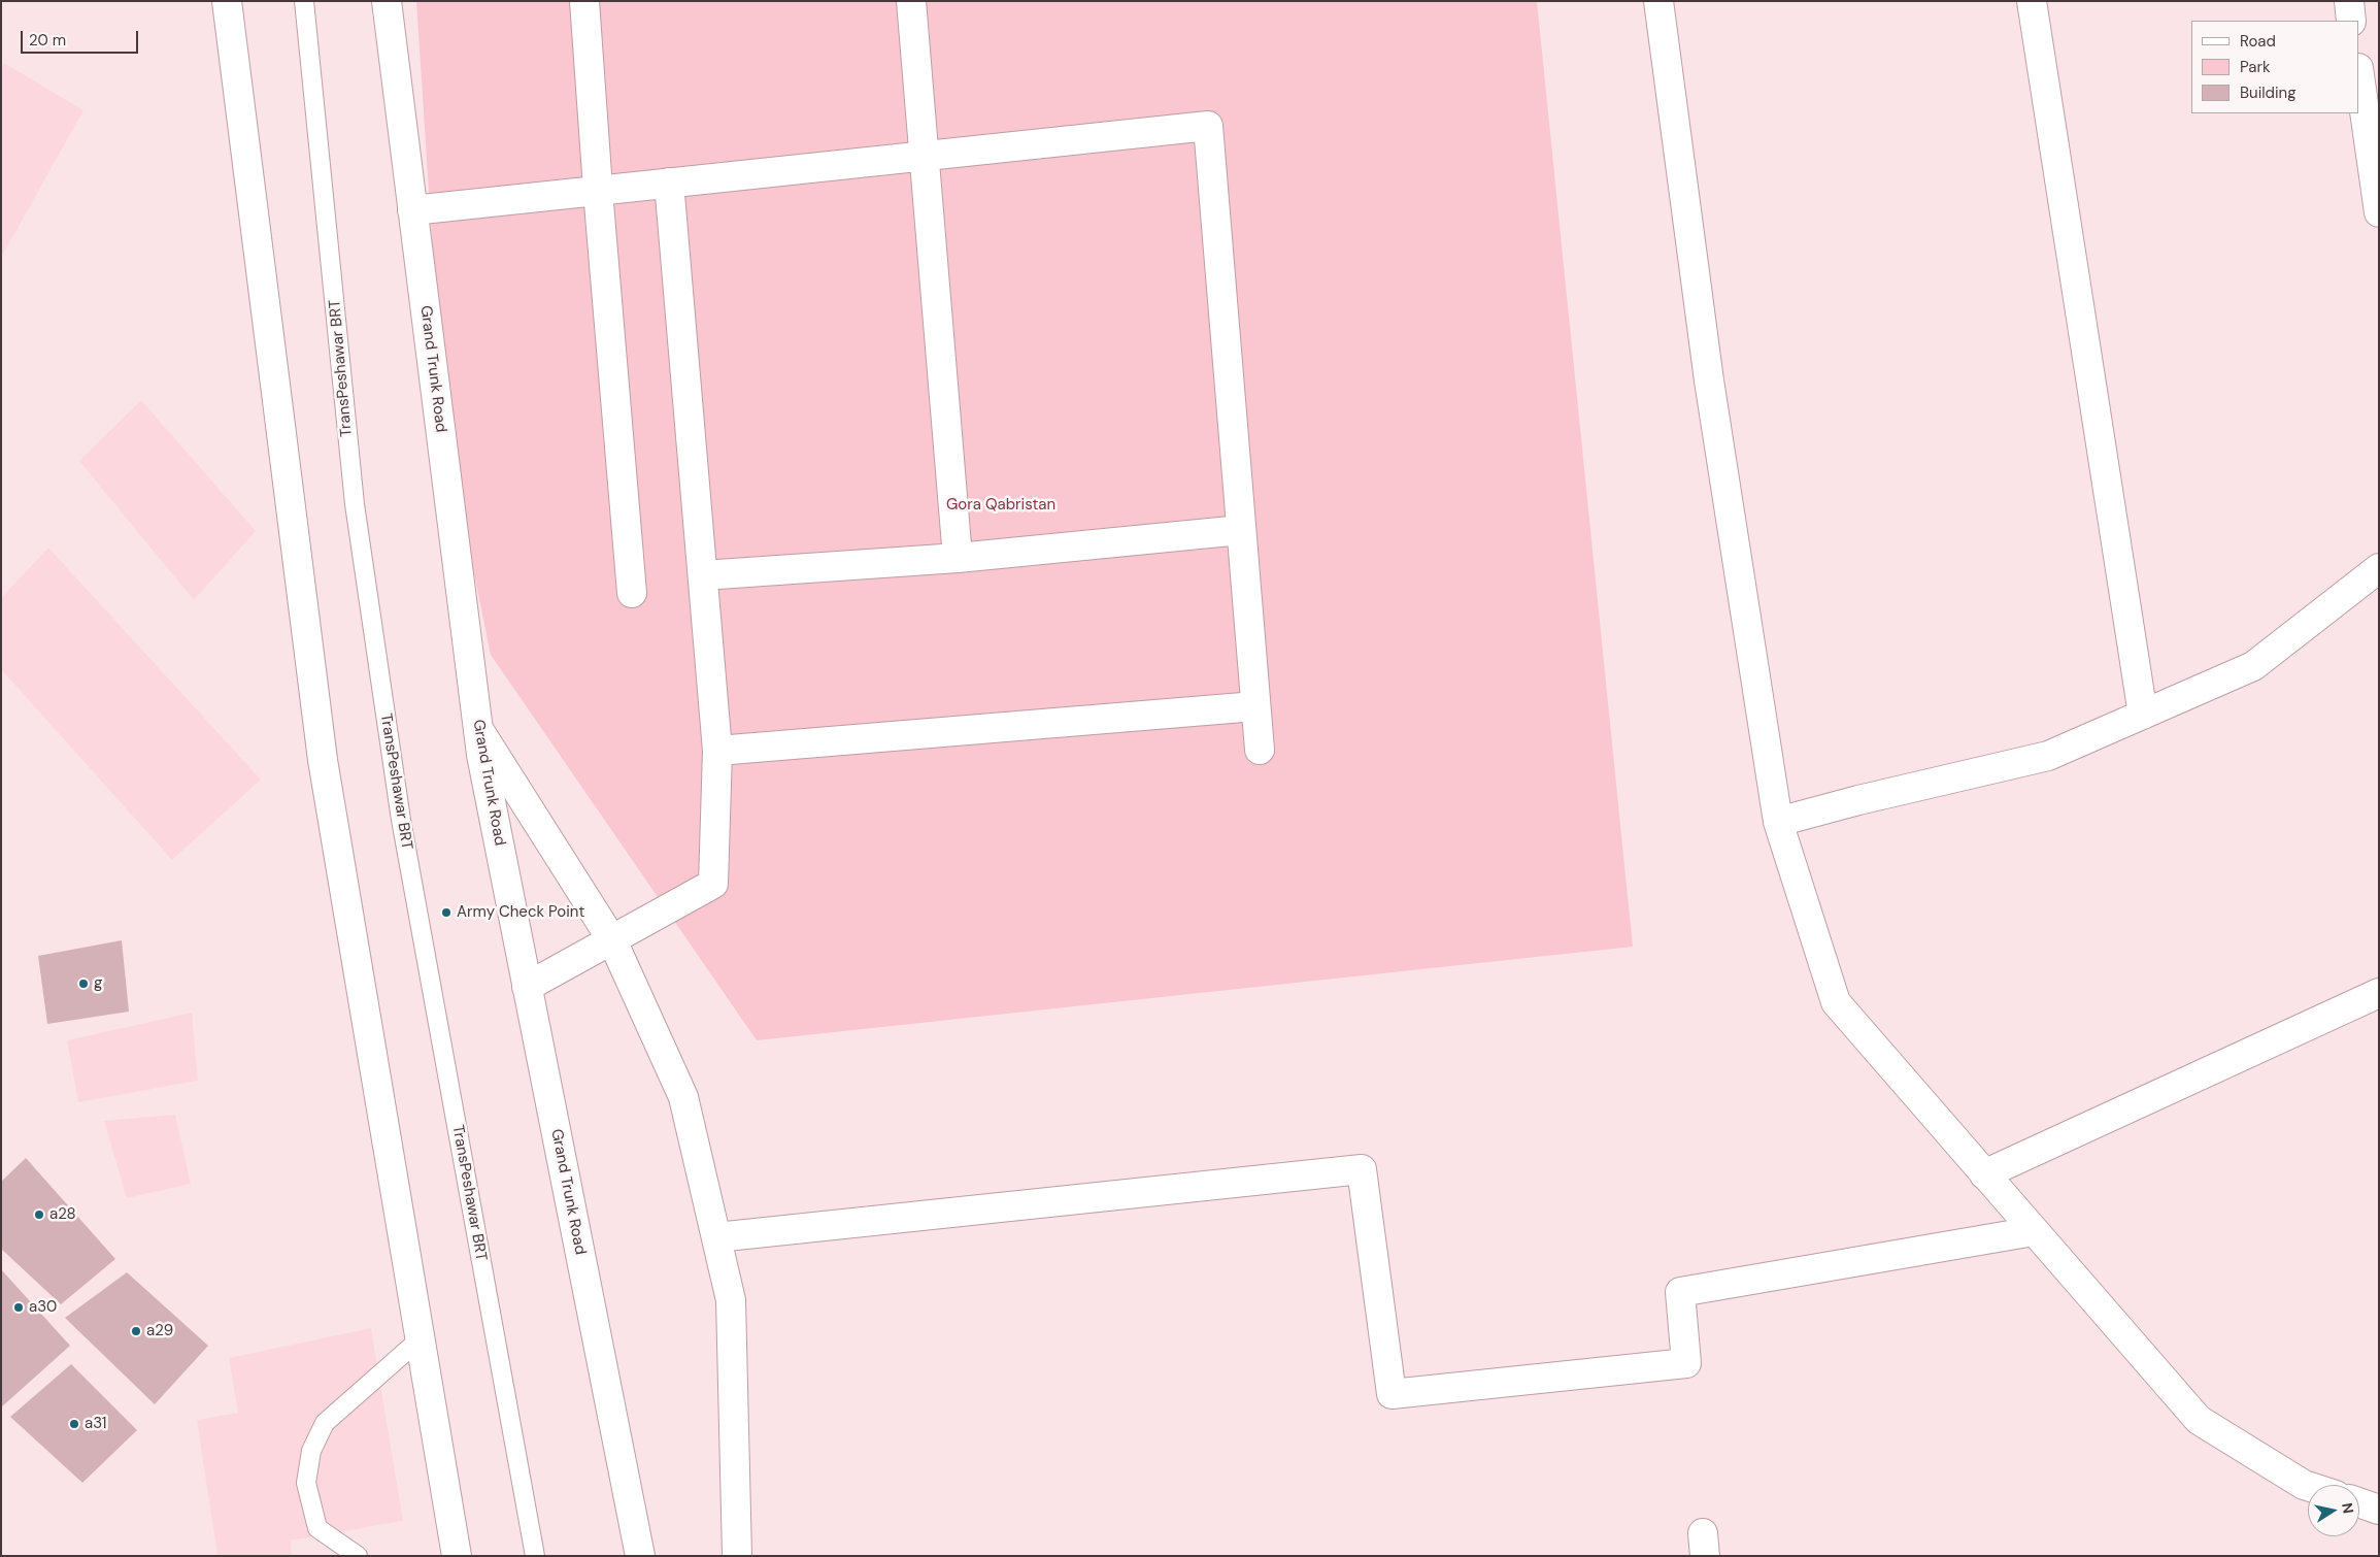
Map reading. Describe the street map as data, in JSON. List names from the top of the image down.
{
  "streets": {
    "main road": ["Grand Trunk Road"],
    "lane": ["TransPeshawar BRT"]
  },
  "parks": ["Gora Qabristan"],
  "places": [
    "Army Check Point",
    "g",
    "a28",
    "a30",
    "a29",
    "a31"
  ],
  "legend": ["Road", "Park", "Building"],
  "scale_bar": "20 m",
  "north": "right"
}
